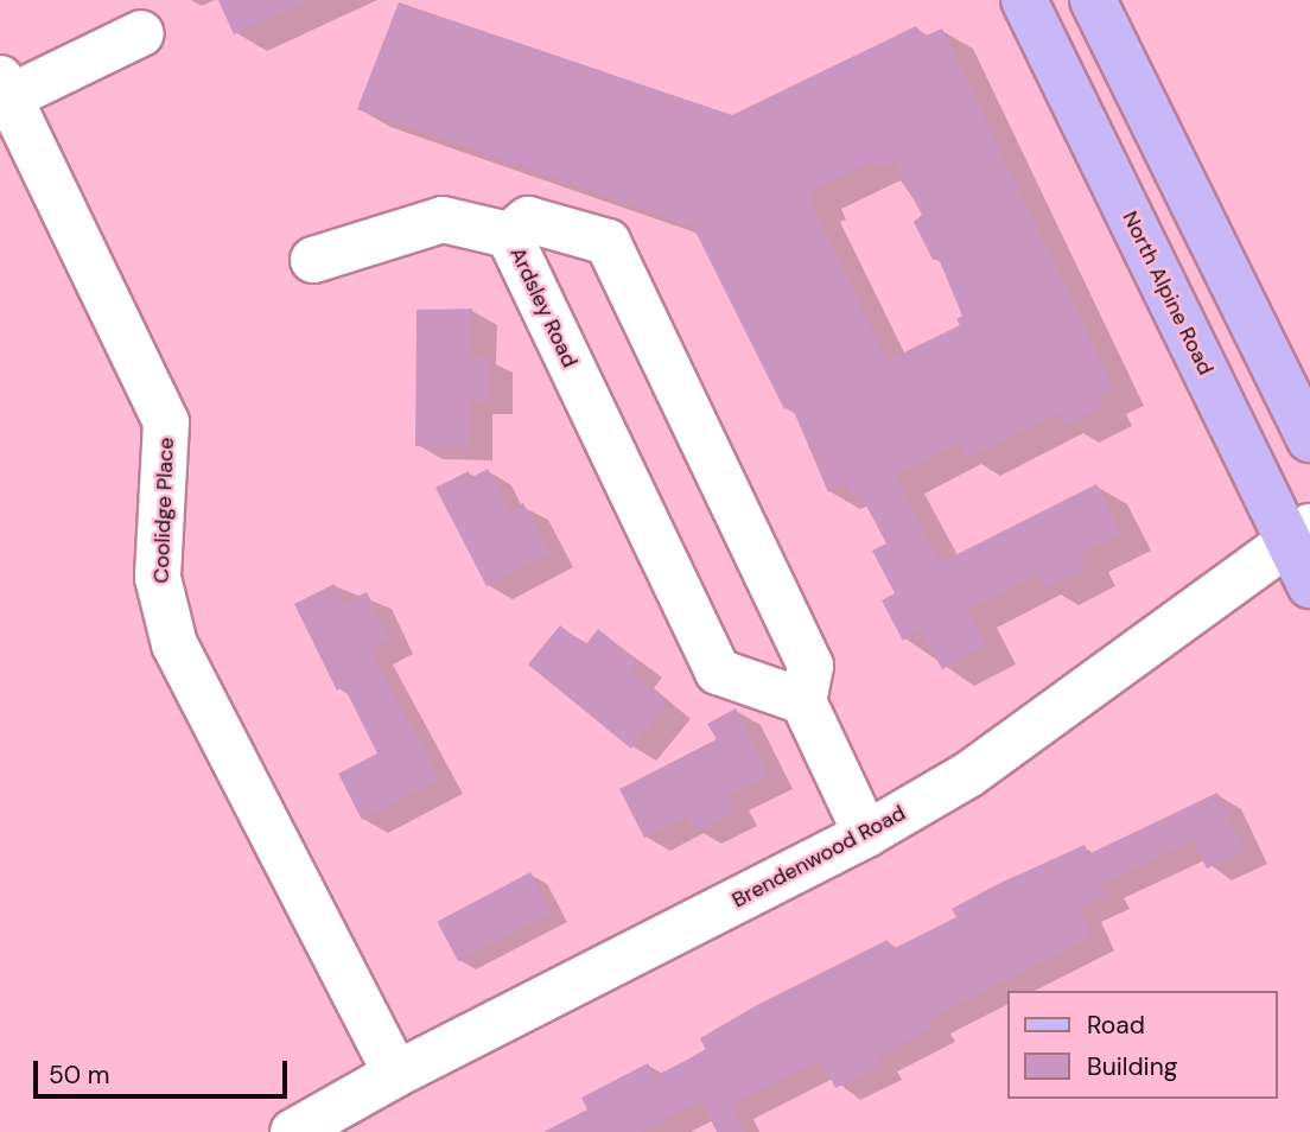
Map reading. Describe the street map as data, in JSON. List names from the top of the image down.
{
  "streets": {
    "main road": ["North Alpine Road"],
    "street": ["Ardsley Road", "Coolidge Place", "Brendenwood Road"]
  },
  "crossings": [
    ["North Alpine Road", "Brendenwood Road"],
    ["Coolidge Place", "Brendenwood Road"]
  ],
  "legend": ["Road", "Building"],
  "scale_bar": "50 m"
}
